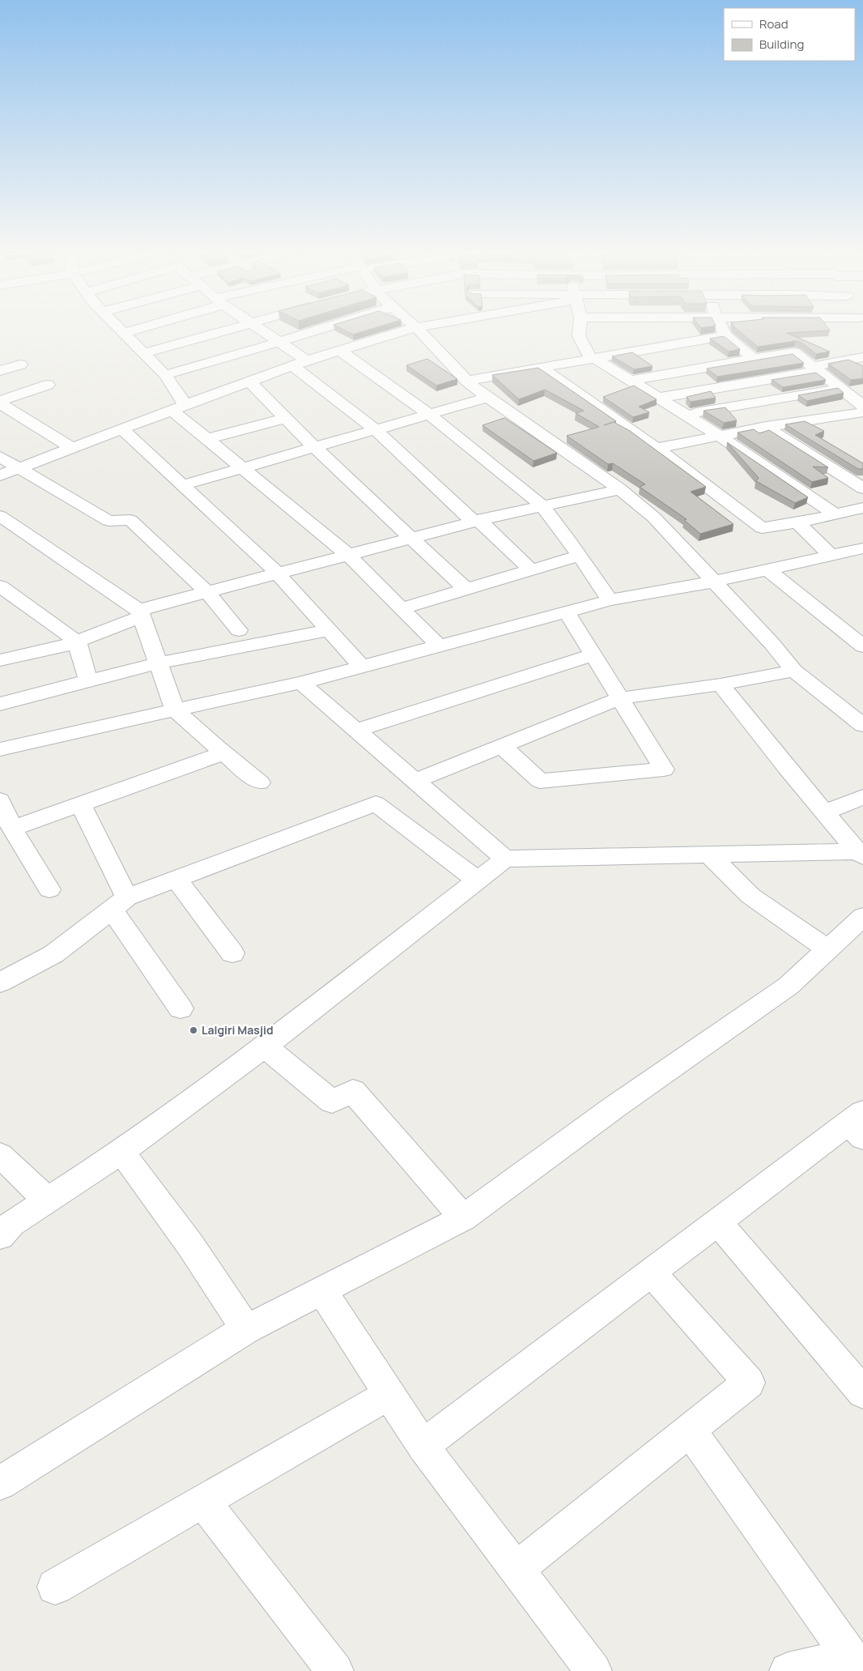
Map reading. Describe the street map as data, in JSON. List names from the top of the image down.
{
  "places": ["Lalgiri Masjid"],
  "legend": ["Road", "Building"]
}
